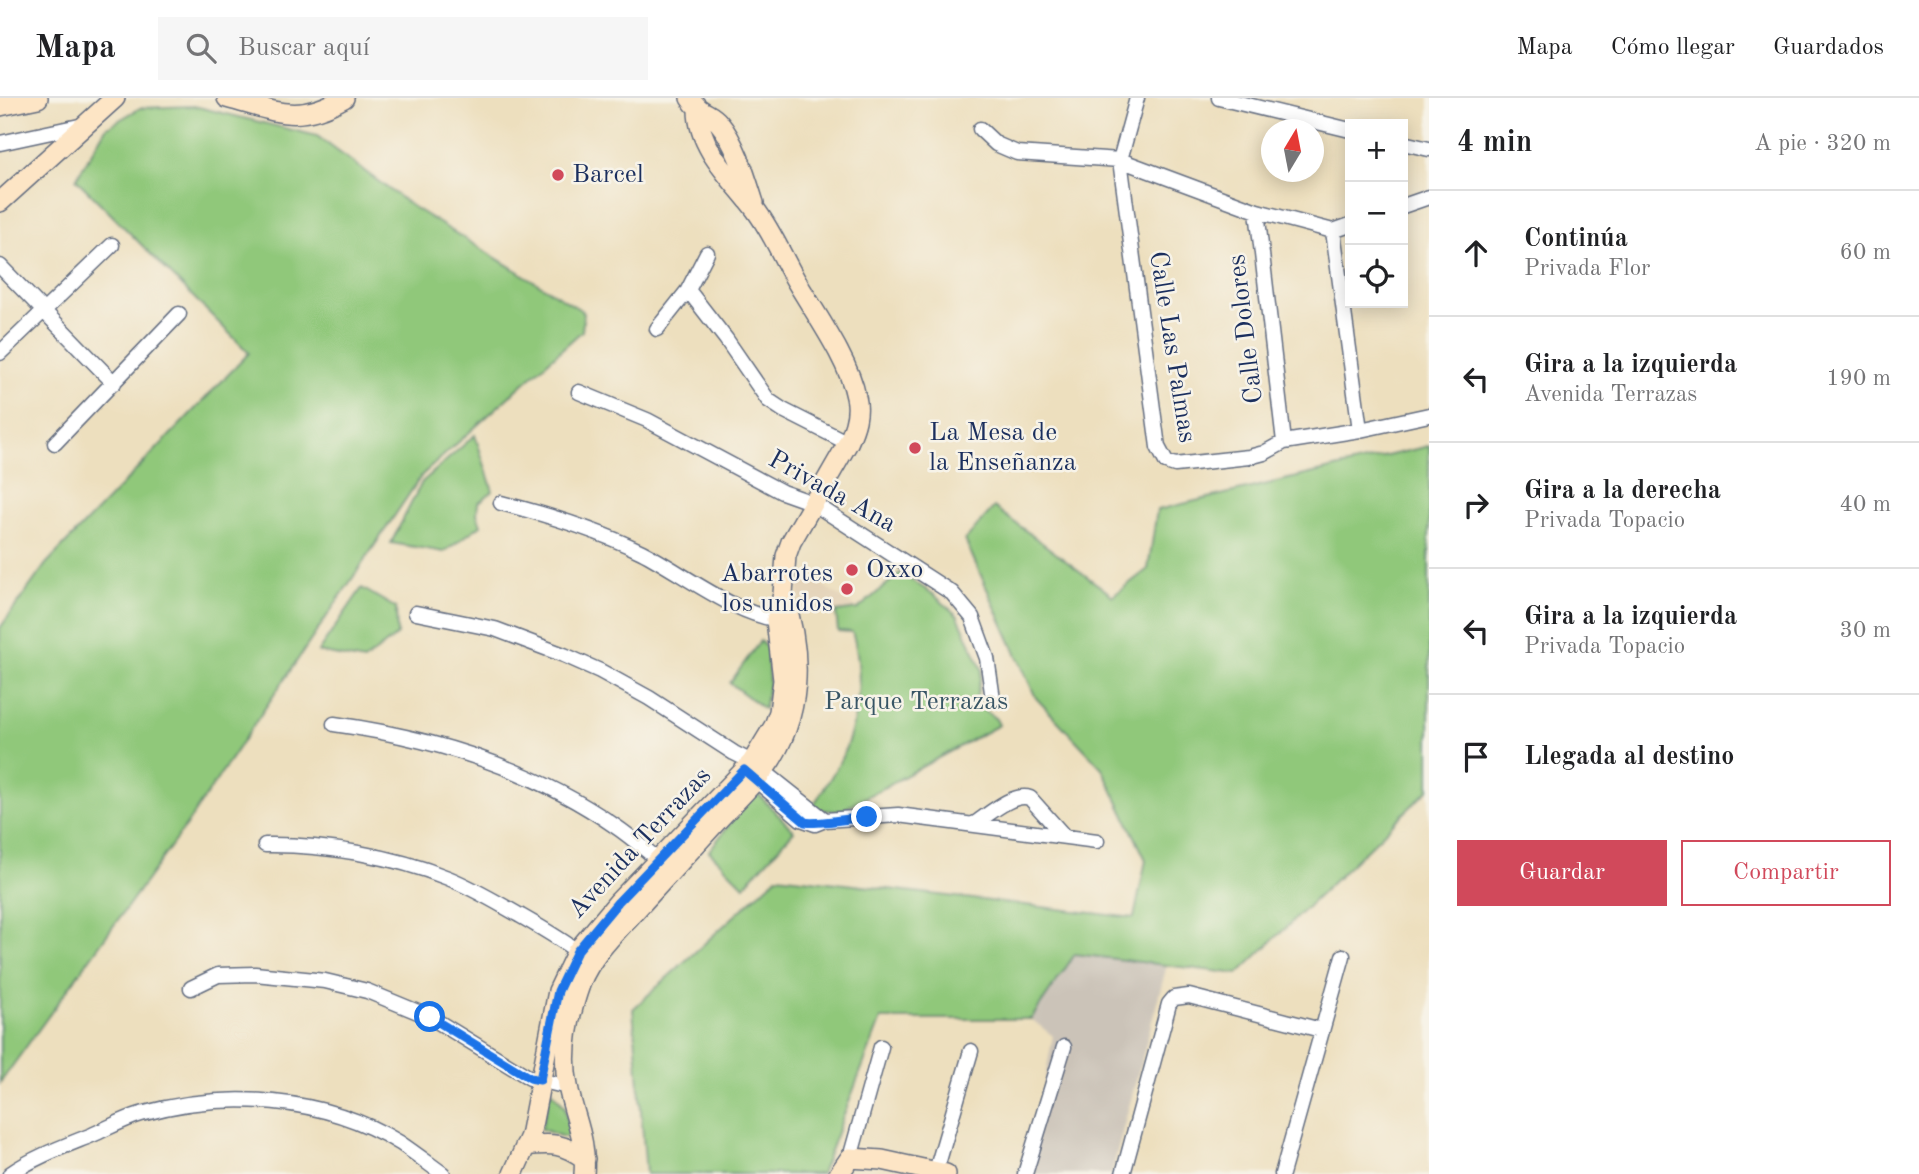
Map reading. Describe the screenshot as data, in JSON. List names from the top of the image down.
{
  "streets": {
    "street": [
      "Calle Dolores",
      "Calle Las Palmas",
      "Privada Ana",
      "Avenida Terrazas"
    ]
  },
  "crossings": [
    ["Calle Dolores", "Calle Las Palmas"],
    ["Privada Ana", "Avenida Terrazas"]
  ],
  "parks": ["Parque Terrazas"],
  "places": [
    "Barcel",
    "La Mesa de la Enseñanza",
    "Oxxo",
    "Abarrotes los unidos"
  ],
  "north": "top",
  "page": {
    "header": "Mapa",
    "search": "Buscar aquí",
    "nav": ["Mapa", "Cómo llegar", "Guardados"],
    "heading": ["4 min", "A pie · 320 m"],
    "map_buttons": ["+", "−"],
    "list": [
      ["Continúa", "Privada Flor", "60 m"],
      ["Gira a la izquierda", "Avenida Terrazas", "190 m"],
      ["Gira a la derecha", "Privada Topacio", "40 m"],
      ["Gira a la izquierda", "Privada Topacio", "30 m"],
      "Llegada al destino"
    ],
    "buttons": ["Guardar", "Compartir"]
  }
}
